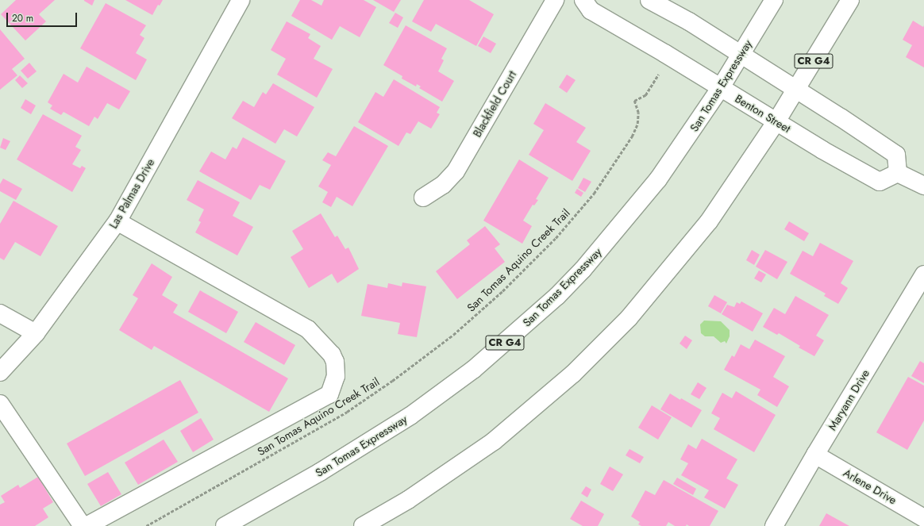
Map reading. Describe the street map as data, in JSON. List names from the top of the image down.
{
  "streets": {
    "main road": [
      "CR G4",
      "San Tomas Expressway",
      "Blackfield Court",
      "Benton Street",
      "Las Palmas Drive",
      "Maryann Drive",
      "Arlene Drive"
    ],
    "path": ["San Tomas Aquino Creek Trail"]
  },
  "crossings": [
    ["CR G4", "Benton Street"],
    ["San Tomas Expressway", "Benton Street"],
    ["Maryann Drive", "Arlene Drive"]
  ],
  "scale_bar": "20 m"
}
